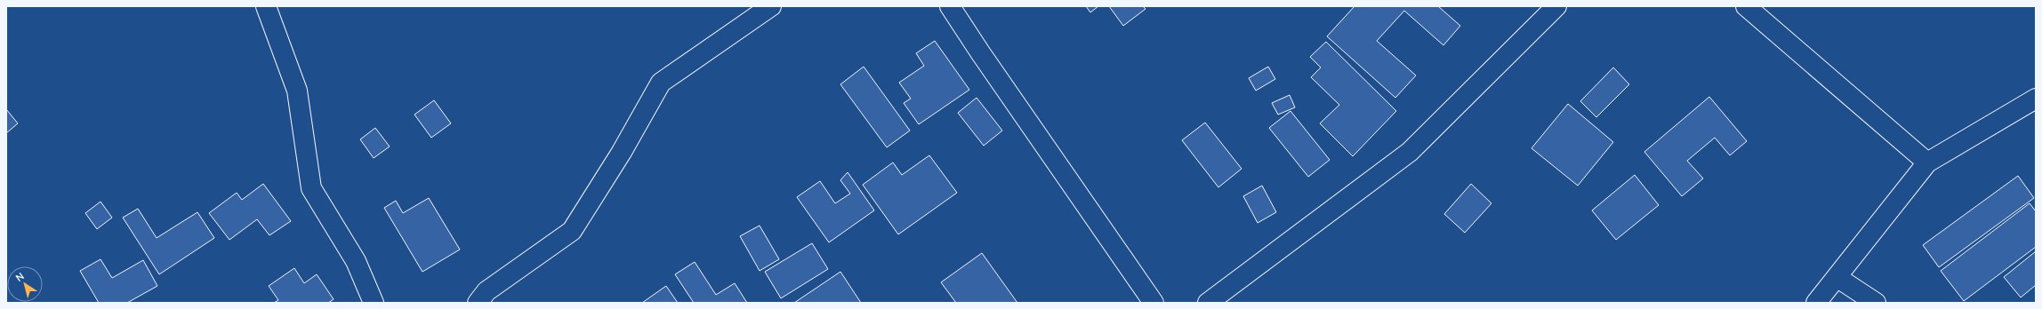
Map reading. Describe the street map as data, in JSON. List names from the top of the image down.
{
  "north": "top left"
}
